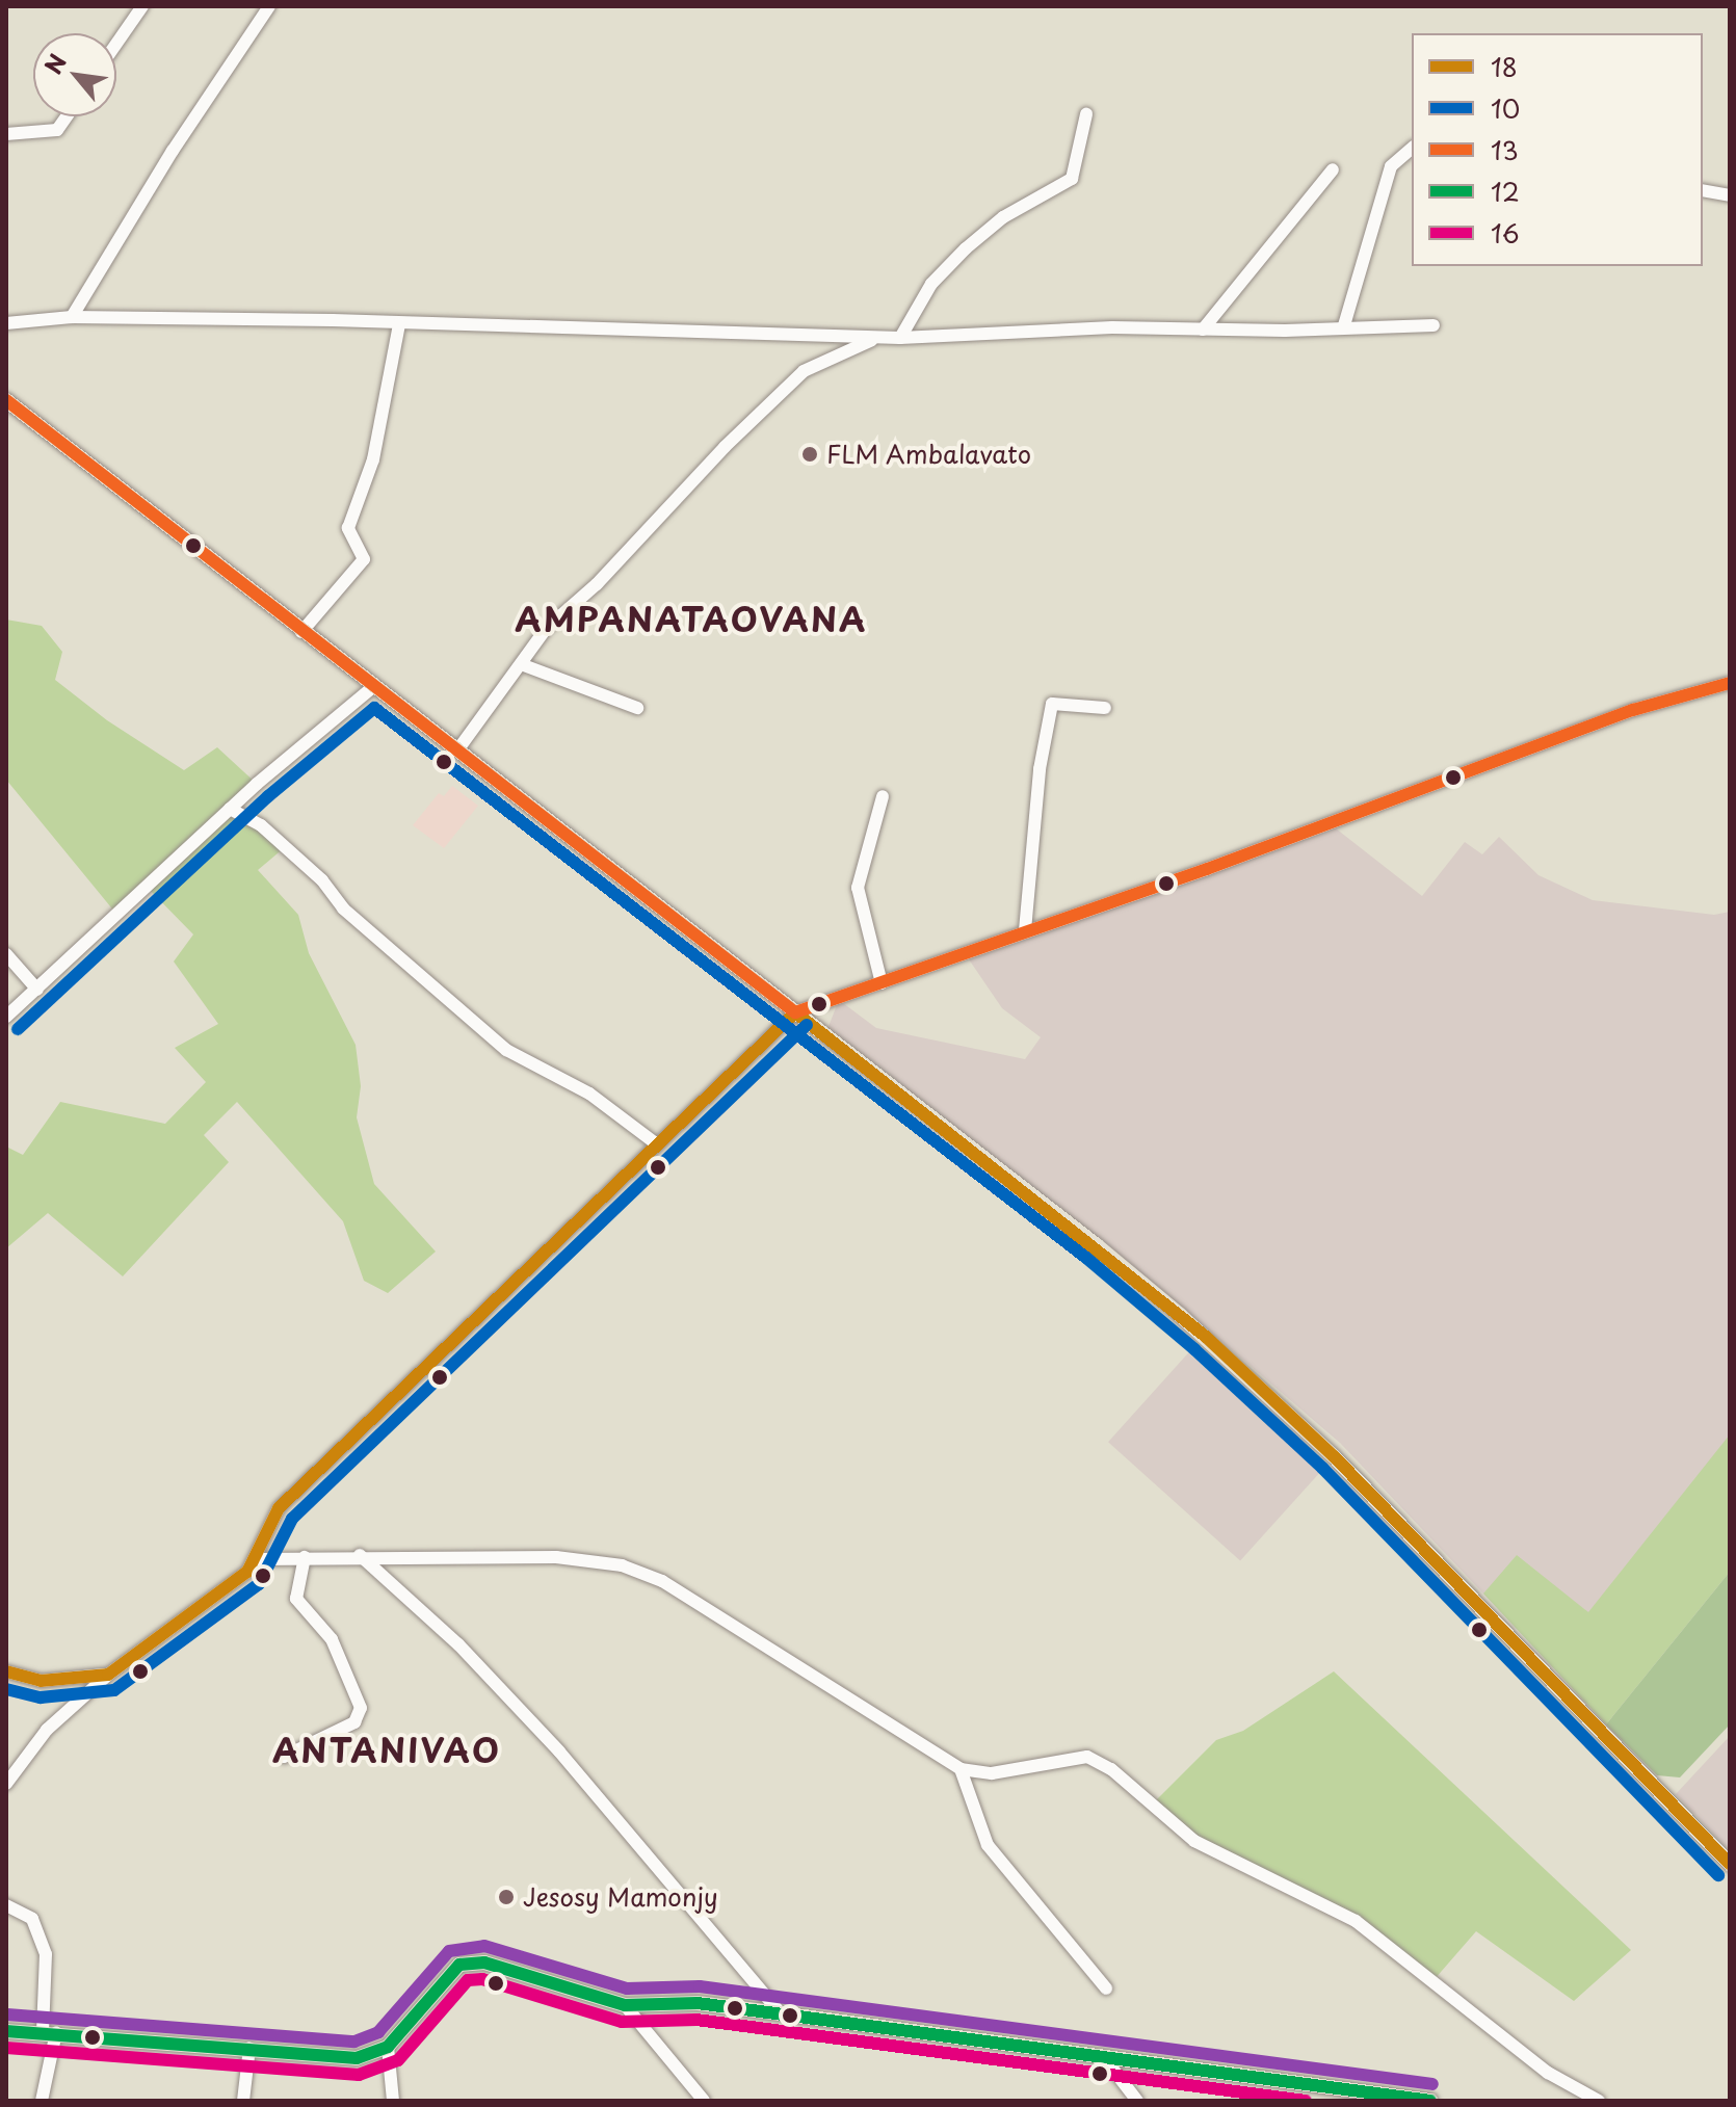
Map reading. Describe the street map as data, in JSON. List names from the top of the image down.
{
  "districts": ["AMPANATAOVANA", "ANTANIVAO"],
  "places": ["FLM Ambalavato", "Jesosy Mamonjy"],
  "lines": [
    "transit line 13",
    "transit line 10",
    "transit line 18",
    "transit line 12",
    "transit line 16"
  ],
  "legend": [
    "18",
    "10",
    "13",
    "12",
    "16"
  ],
  "north": "top left"
}
